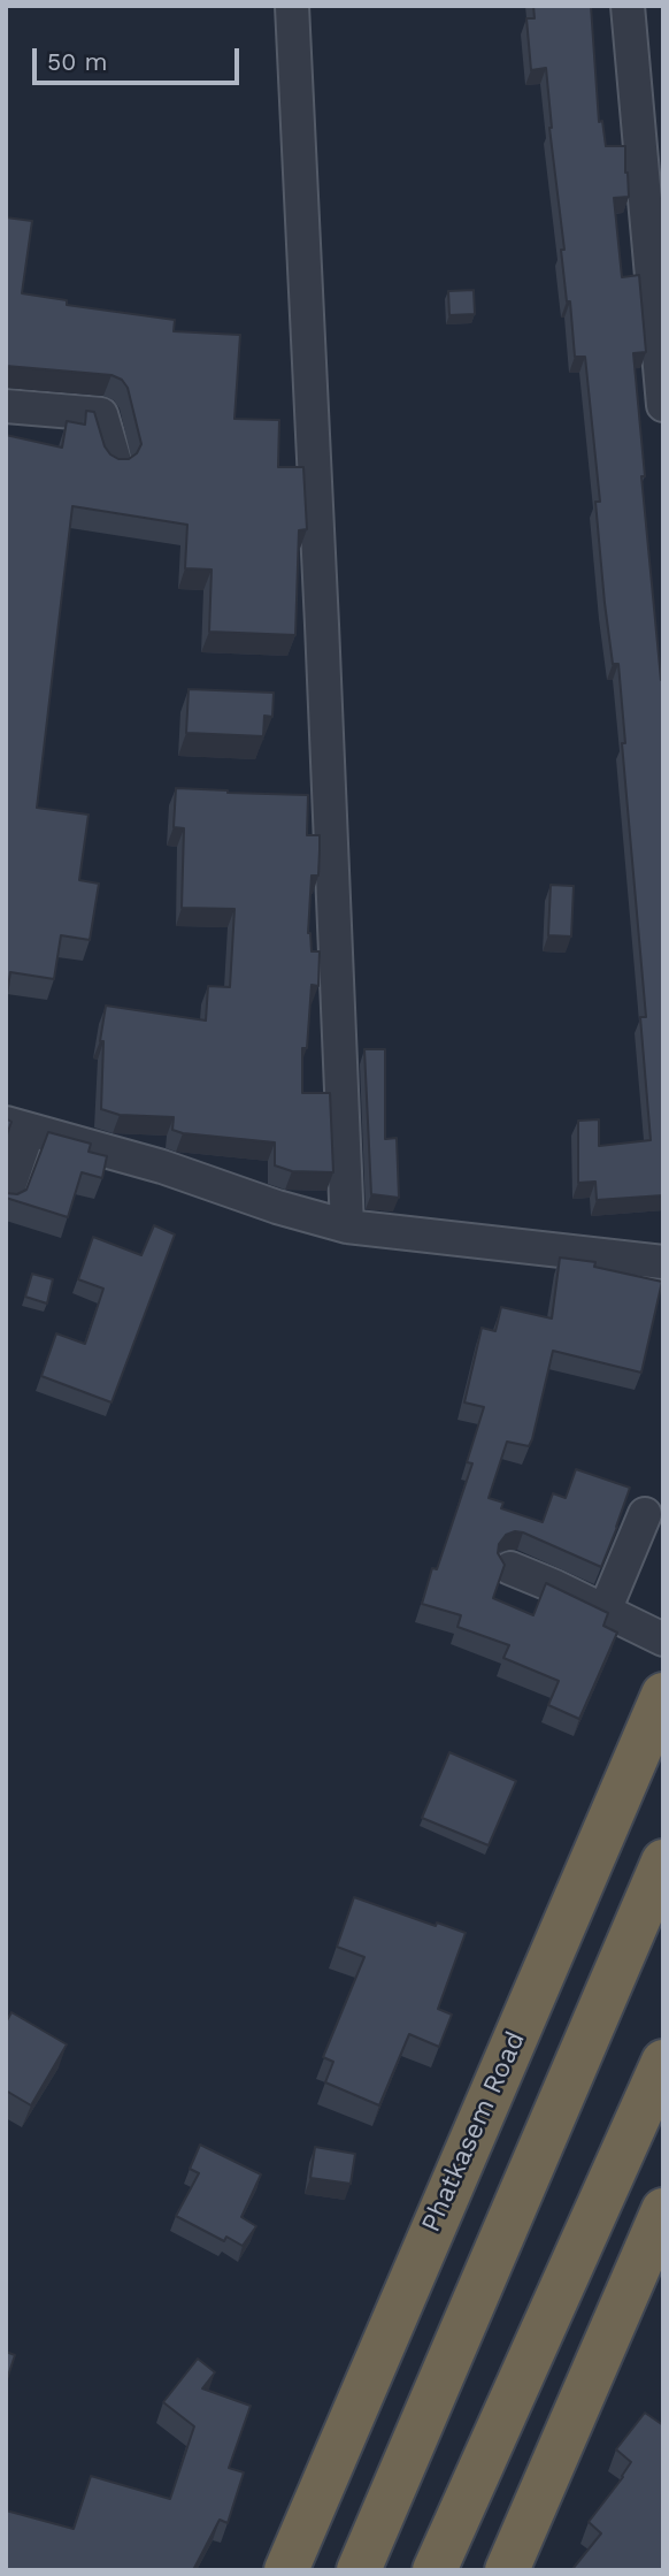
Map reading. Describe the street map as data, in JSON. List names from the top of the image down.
{
  "streets": {
    "highway": ["Phatkasem Road"]
  },
  "scale_bar": "50 m"
}
